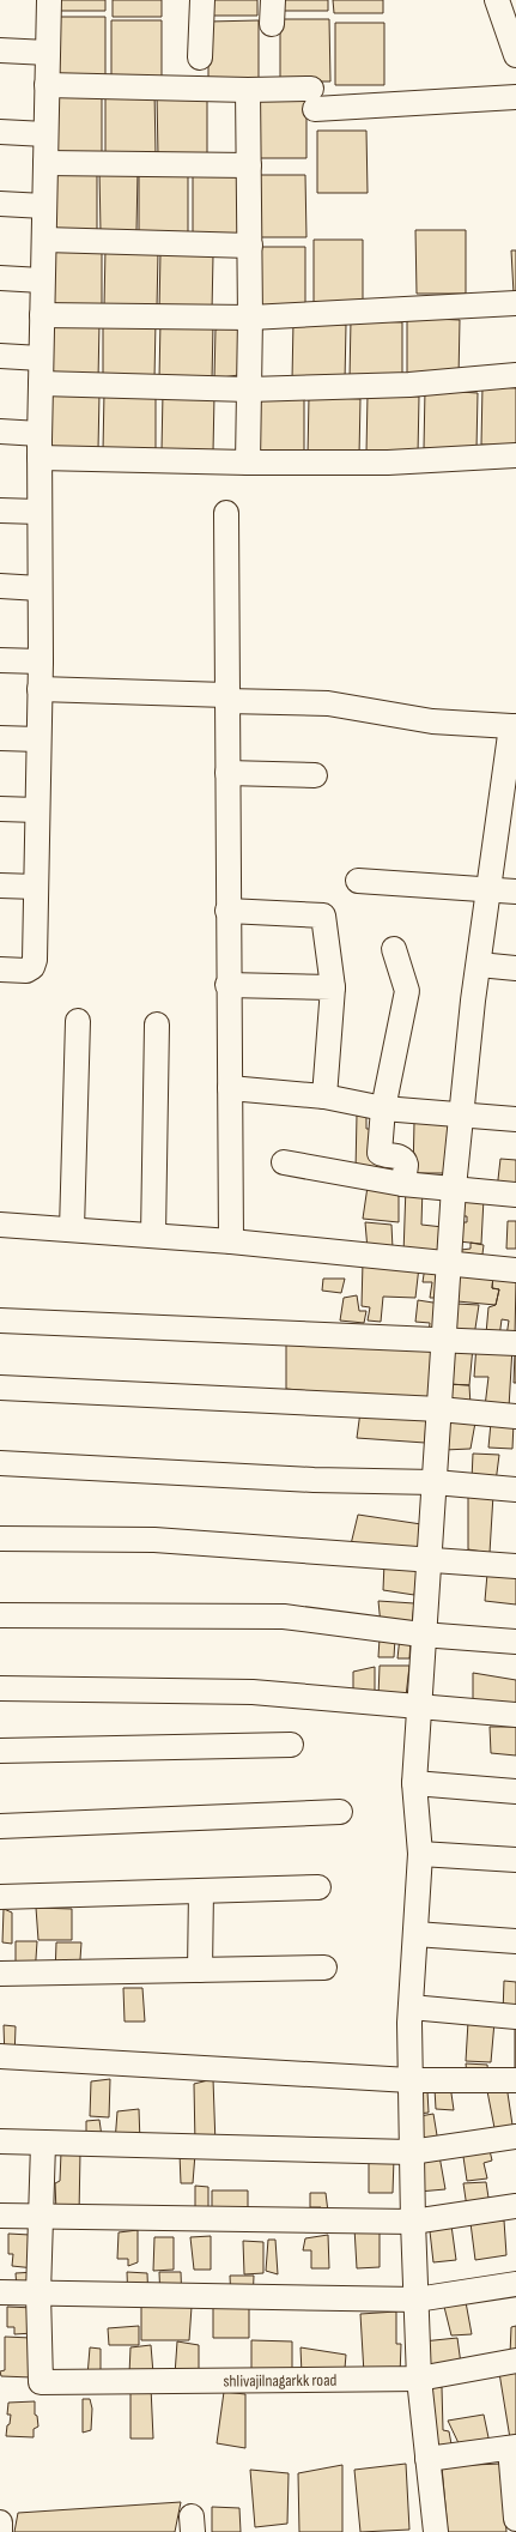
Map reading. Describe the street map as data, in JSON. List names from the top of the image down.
{
  "streets": {
    "street": ["shlivajilnagarkk road"]
  }
}
